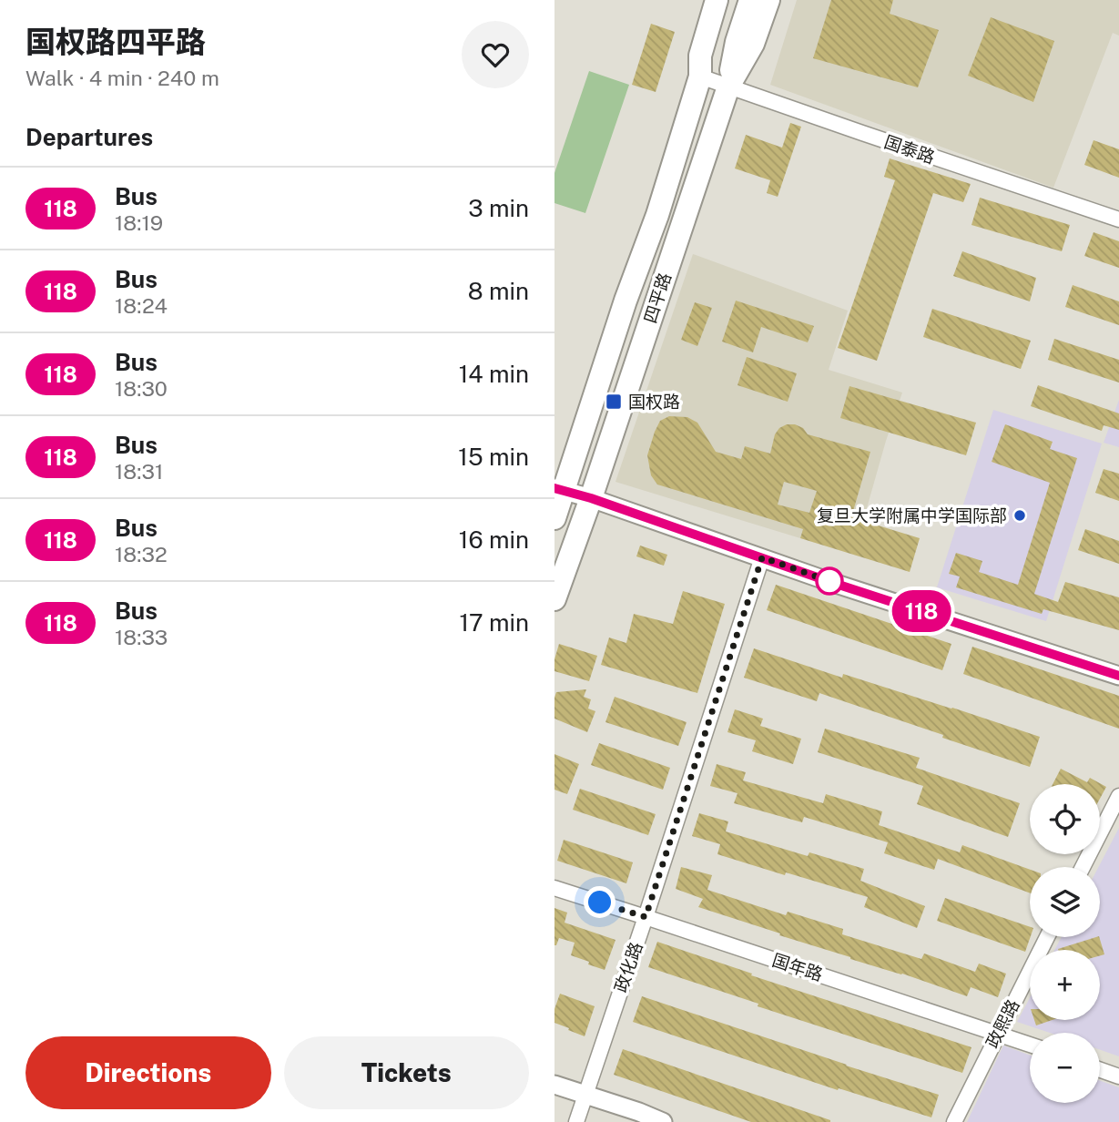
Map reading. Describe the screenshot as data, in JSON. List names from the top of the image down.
{
  "streets": {
    "main road": ["四平路"],
    "street": [
      "国泰路",
      "政化路",
      "国年路",
      "政熙路"
    ]
  },
  "crossings": [
    ["国泰路", "四平路"],
    ["政化路", "国年路"],
    ["国年路", "政熙路"]
  ],
  "places": {
    "transit": ["国权路"],
    "other": ["复旦大学附属中学国际部"]
  },
  "lines": ["bus line 118"],
  "page": {
    "heading": [
      ["国权路四平路", "Walk · 4 min · 240 m"],
      "Departures"
    ],
    "on_map": "118",
    "list": [
      {
        "mark": "118",
        "name": "Bus",
        "note": "18:19",
        "value": "3 min"
      },
      {
        "mark": "118",
        "name": "Bus",
        "note": "18:24",
        "value": "8 min"
      },
      {
        "mark": "118",
        "name": "Bus",
        "note": "18:30",
        "value": "14 min"
      },
      {
        "mark": "118",
        "name": "Bus",
        "note": "18:31",
        "value": "15 min"
      },
      {
        "mark": "118",
        "name": "Bus",
        "note": "18:32",
        "value": "16 min"
      },
      {
        "mark": "118",
        "name": "Bus",
        "note": "18:33",
        "value": "17 min"
      }
    ],
    "map_buttons": ["+", "−"],
    "buttons": ["Directions", "Tickets"]
  }
}
